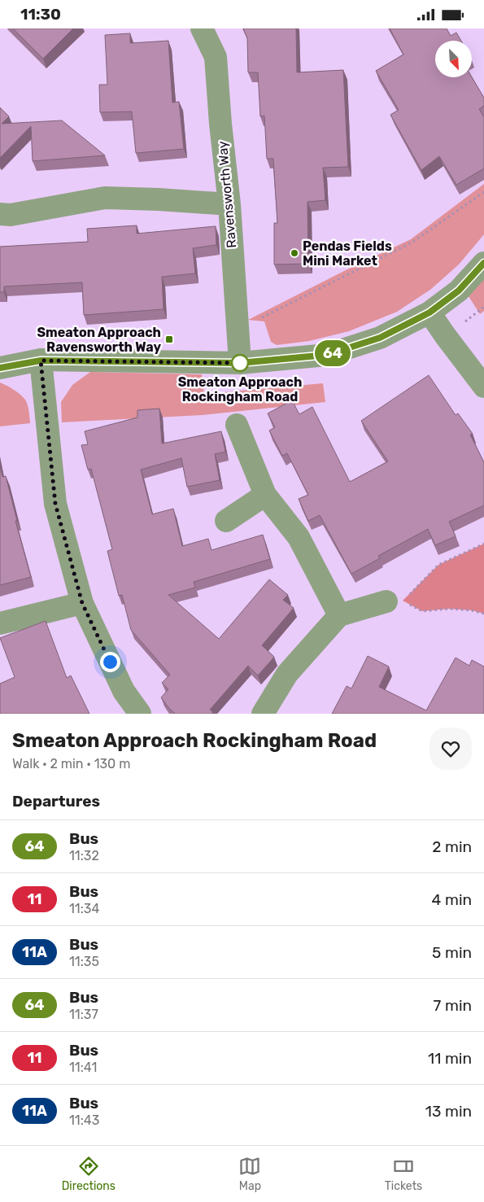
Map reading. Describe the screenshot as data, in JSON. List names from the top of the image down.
{
  "streets": {
    "street": ["Ravensworth Way"]
  },
  "places": {
    "other": ["Pendas Fields Mini Market", "Smeaton Approach Rockingham Road"],
    "transit": ["Smeaton Approach Ravensworth Way"]
  },
  "lines": ["bus line 64"],
  "north": "bottom right",
  "page": {
    "status": "11:30",
    "on_map": "64",
    "heading": [
      ["Smeaton Approach Rockingham Road", "Walk · 2 min · 130 m"],
      "Departures"
    ],
    "list": [
      {
        "mark": "64",
        "name": "Bus",
        "note": "11:32",
        "value": "2 min"
      },
      {
        "mark": "11",
        "name": "Bus",
        "note": "11:34",
        "value": "4 min"
      },
      {
        "mark": "11A",
        "name": "Bus",
        "note": "11:35",
        "value": "5 min"
      },
      {
        "mark": "64",
        "name": "Bus",
        "note": "11:37",
        "value": "7 min"
      },
      {
        "mark": "11",
        "name": "Bus",
        "note": "11:41",
        "value": "11 min"
      },
      {
        "mark": "11A",
        "name": "Bus",
        "note": "11:43",
        "value": "13 min"
      }
    ],
    "tabs": ["Directions", "Map", "Tickets"]
  }
}
